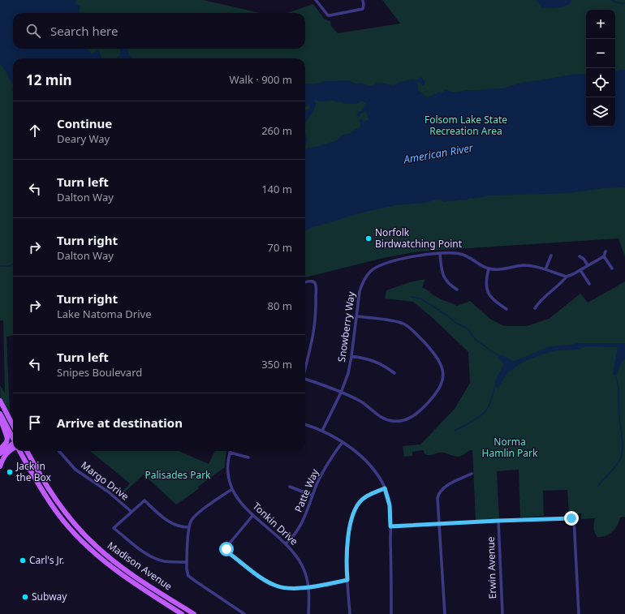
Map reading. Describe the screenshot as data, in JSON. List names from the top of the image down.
{
  "streets": {
    "main road": ["Madison Avenue"],
    "street": [
      "Snowberry Way",
      "Margo Drive",
      "Patte Way",
      "Tonkin Drive",
      "Erwin Avenue"
    ]
  },
  "crossings": [
    ["Patte Way", "Tonkin Drive"]
  ],
  "water": ["American River"],
  "parks": ["Folsom Lake State Recreation Area", "Norma Hamlin Park", "Palisades Park"],
  "places": [
    "Norfolk Birdwatching Point",
    "Jack in the Box",
    "Carl's Jr.",
    "Subway"
  ],
  "page": {
    "map_buttons": ["+", "−"],
    "search": "Search here",
    "heading": ["12 min", "Walk · 900 m"],
    "list": [
      ["Continue", "Deary Way", "260 m"],
      ["Turn left", "Dalton Way", "140 m"],
      ["Turn right", "Dalton Way", "70 m"],
      ["Turn right", "Lake Natoma Drive", "80 m"],
      ["Turn left", "Snipes Boulevard", "350 m"],
      "Arrive at destination"
    ]
  }
}
